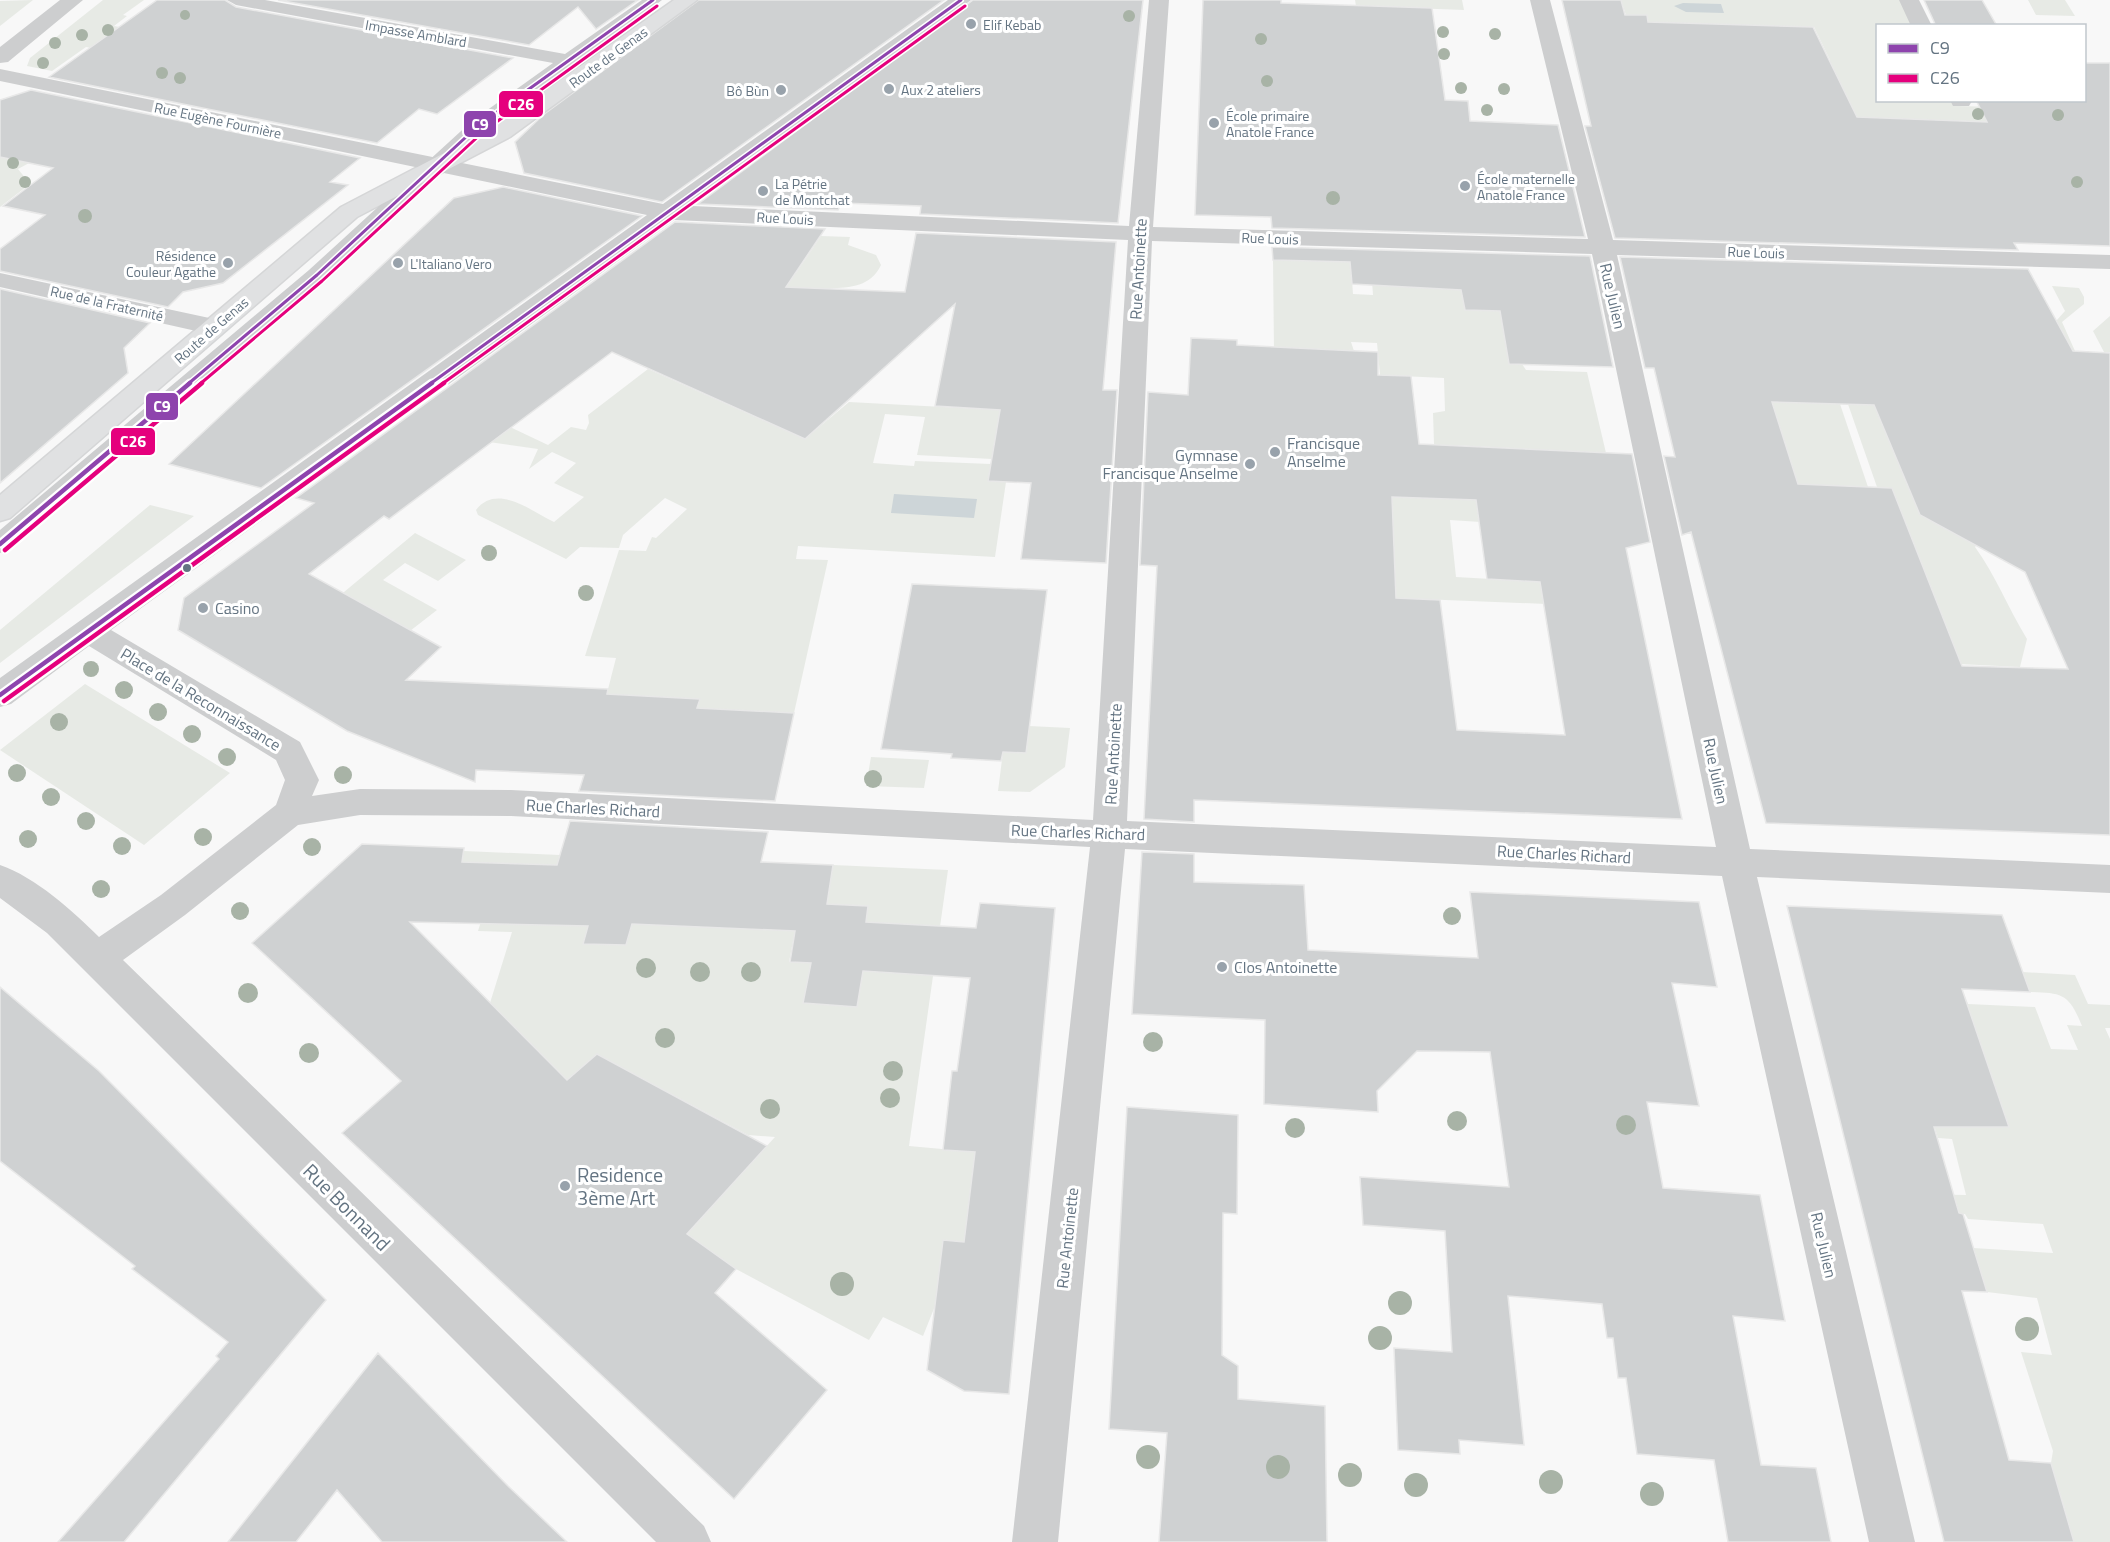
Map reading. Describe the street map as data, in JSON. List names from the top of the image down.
{
  "streets": {
    "main road": ["Route de Genas"],
    "street": [
      "Rue Eugène Fournière",
      "Rue Louis",
      "Rue Antoinette",
      "Rue Julien",
      "Rue de la Fraternité",
      "Place de la Reconnaissance",
      "Rue Charles Richard",
      "Rue Bonnand"
    ],
    "lane": ["Impasse Amblard"]
  },
  "crossings": [
    ["Impasse Amblard", "Route de Genas"],
    ["Route de Genas", "Rue Eugène Fournière"],
    ["Route de Genas", "Rue Louis"],
    ["Route de Genas", "Rue de la Fraternité"],
    ["Rue Eugène Fournière", "Rue Louis"],
    ["Rue Louis", "Rue Antoinette"],
    ["Rue Louis", "Rue Julien"],
    ["Rue Antoinette", "Rue Charles Richard"],
    ["Rue Julien", "Rue Charles Richard"],
    ["Place de la Reconnaissance", "Rue Charles Richard"],
    ["Rue Charles Richard", "Rue Bonnand"]
  ],
  "places": [
    "Elif Kebab",
    "Aux 2 ateliers",
    "Bô Bùn",
    "École primaire Anatole France",
    "École maternelle Anatole France",
    "La Pétrie de Montchat",
    "Résidence Couleur Agathe",
    "L'Italiano Vero",
    "Francisque Anselme",
    "Gymnase Francisque Anselme",
    "Casino",
    "Clos Antoinette",
    "Residence 3ème Art"
  ],
  "lines": ["transit line C9", "transit line C26"],
  "legend": ["C9", "C26"]
}
